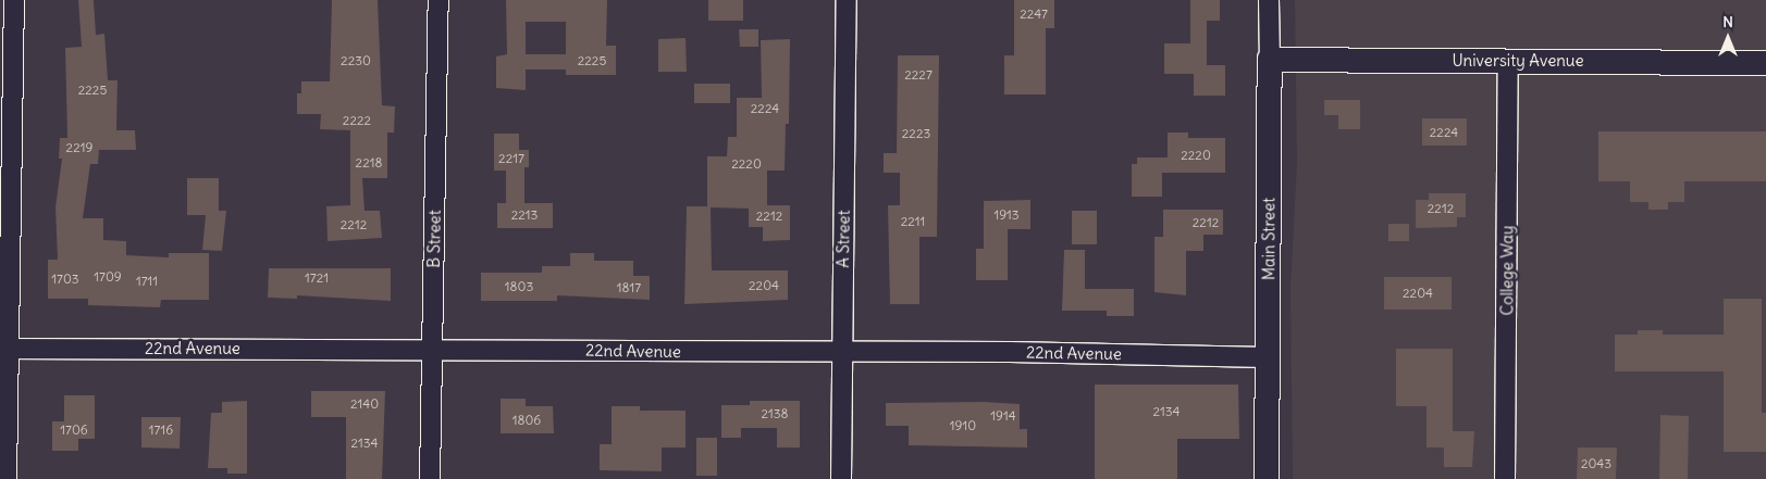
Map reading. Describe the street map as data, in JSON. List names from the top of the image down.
{
  "streets": {
    "street": [
      "University Avenue",
      "B Street",
      "A Street",
      "Main Street",
      "College Way",
      "22nd Avenue"
    ]
  },
  "crossings": [
    ["University Avenue", "Main Street"],
    ["University Avenue", "College Way"],
    ["B Street", "22nd Avenue"],
    ["A Street", "22nd Avenue"],
    ["Main Street", "22nd Avenue"]
  ],
  "house_numbers": [
    "2247",
    "2230",
    "2225",
    "2227",
    "2225",
    "2224",
    "2222",
    "2224",
    "2223",
    "2219",
    "2220",
    "2217",
    "2218",
    "2220",
    "2212",
    "2213",
    "1913",
    "2212",
    "2211",
    "2212",
    "2212",
    "1709",
    "1721",
    "1703",
    "1711",
    "2204",
    "1803",
    "1817",
    "2204",
    "2140",
    "2134",
    "2138",
    "1914",
    "1806",
    "1910",
    "1706",
    "1716",
    "2134",
    "2043"
  ],
  "north": "top"
}
